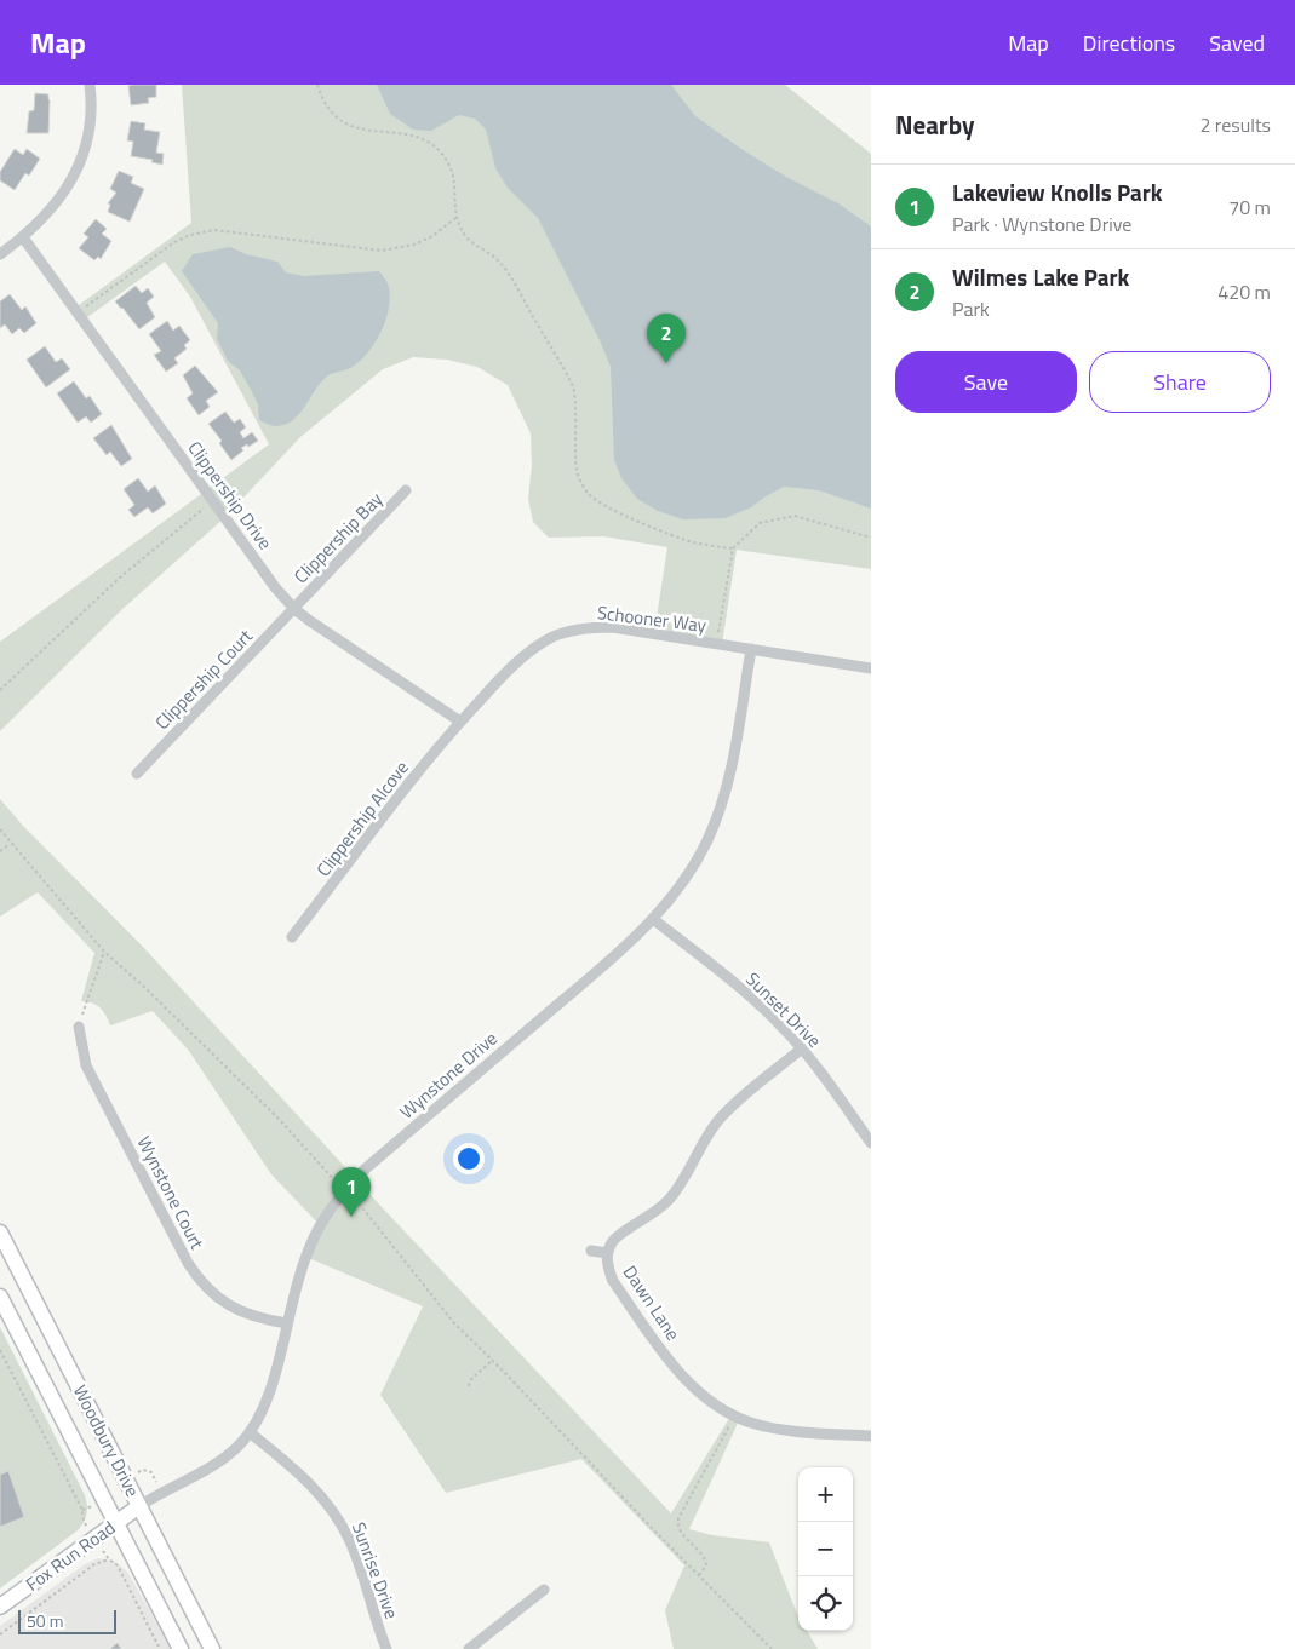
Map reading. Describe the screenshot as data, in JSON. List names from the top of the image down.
{
  "streets": {
    "main road": ["Woodbury Drive", "Fox Run Road"],
    "street": [
      "Clippership Drive",
      "Clippership Bay",
      "Schooner Way",
      "Clippership Court",
      "Clippership Alcove",
      "Sunset Drive",
      "Wynstone Drive",
      "Wynstone Court",
      "Dawn Lane",
      "Sunrise Drive"
    ]
  },
  "crossings": [
    ["Clippership Drive", "Clippership Bay"],
    ["Clippership Drive", "Schooner Way"],
    ["Clippership Drive", "Clippership Court"],
    ["Clippership Drive", "Clippership Alcove"],
    ["Clippership Bay", "Clippership Court"],
    ["Schooner Way", "Clippership Alcove"],
    ["Schooner Way", "Wynstone Drive"],
    ["Sunset Drive", "Wynstone Drive"],
    ["Sunset Drive", "Dawn Lane"],
    ["Wynstone Drive", "Wynstone Court"],
    ["Wynstone Drive", "Woodbury Drive"],
    ["Wynstone Drive", "Fox Run Road"],
    ["Wynstone Drive", "Sunrise Drive"],
    ["Woodbury Drive", "Fox Run Road"]
  ],
  "scale_bar": "50 m",
  "page": {
    "header": "Map",
    "nav": ["Map", "Directions", "Saved"],
    "heading": ["Nearby", "2 results"],
    "list": [
      {
        "mark": "1",
        "name": "Lakeview Knolls Park",
        "note": "Park · Wynstone Drive",
        "value": "70 m"
      },
      {
        "mark": "2",
        "name": "Wilmes Lake Park",
        "note": "Park",
        "value": "420 m"
      }
    ],
    "pins": ["2", "1"],
    "buttons": ["Save", "Share"],
    "map_buttons": ["+", "−"],
    "scale": "50 m"
  }
}
